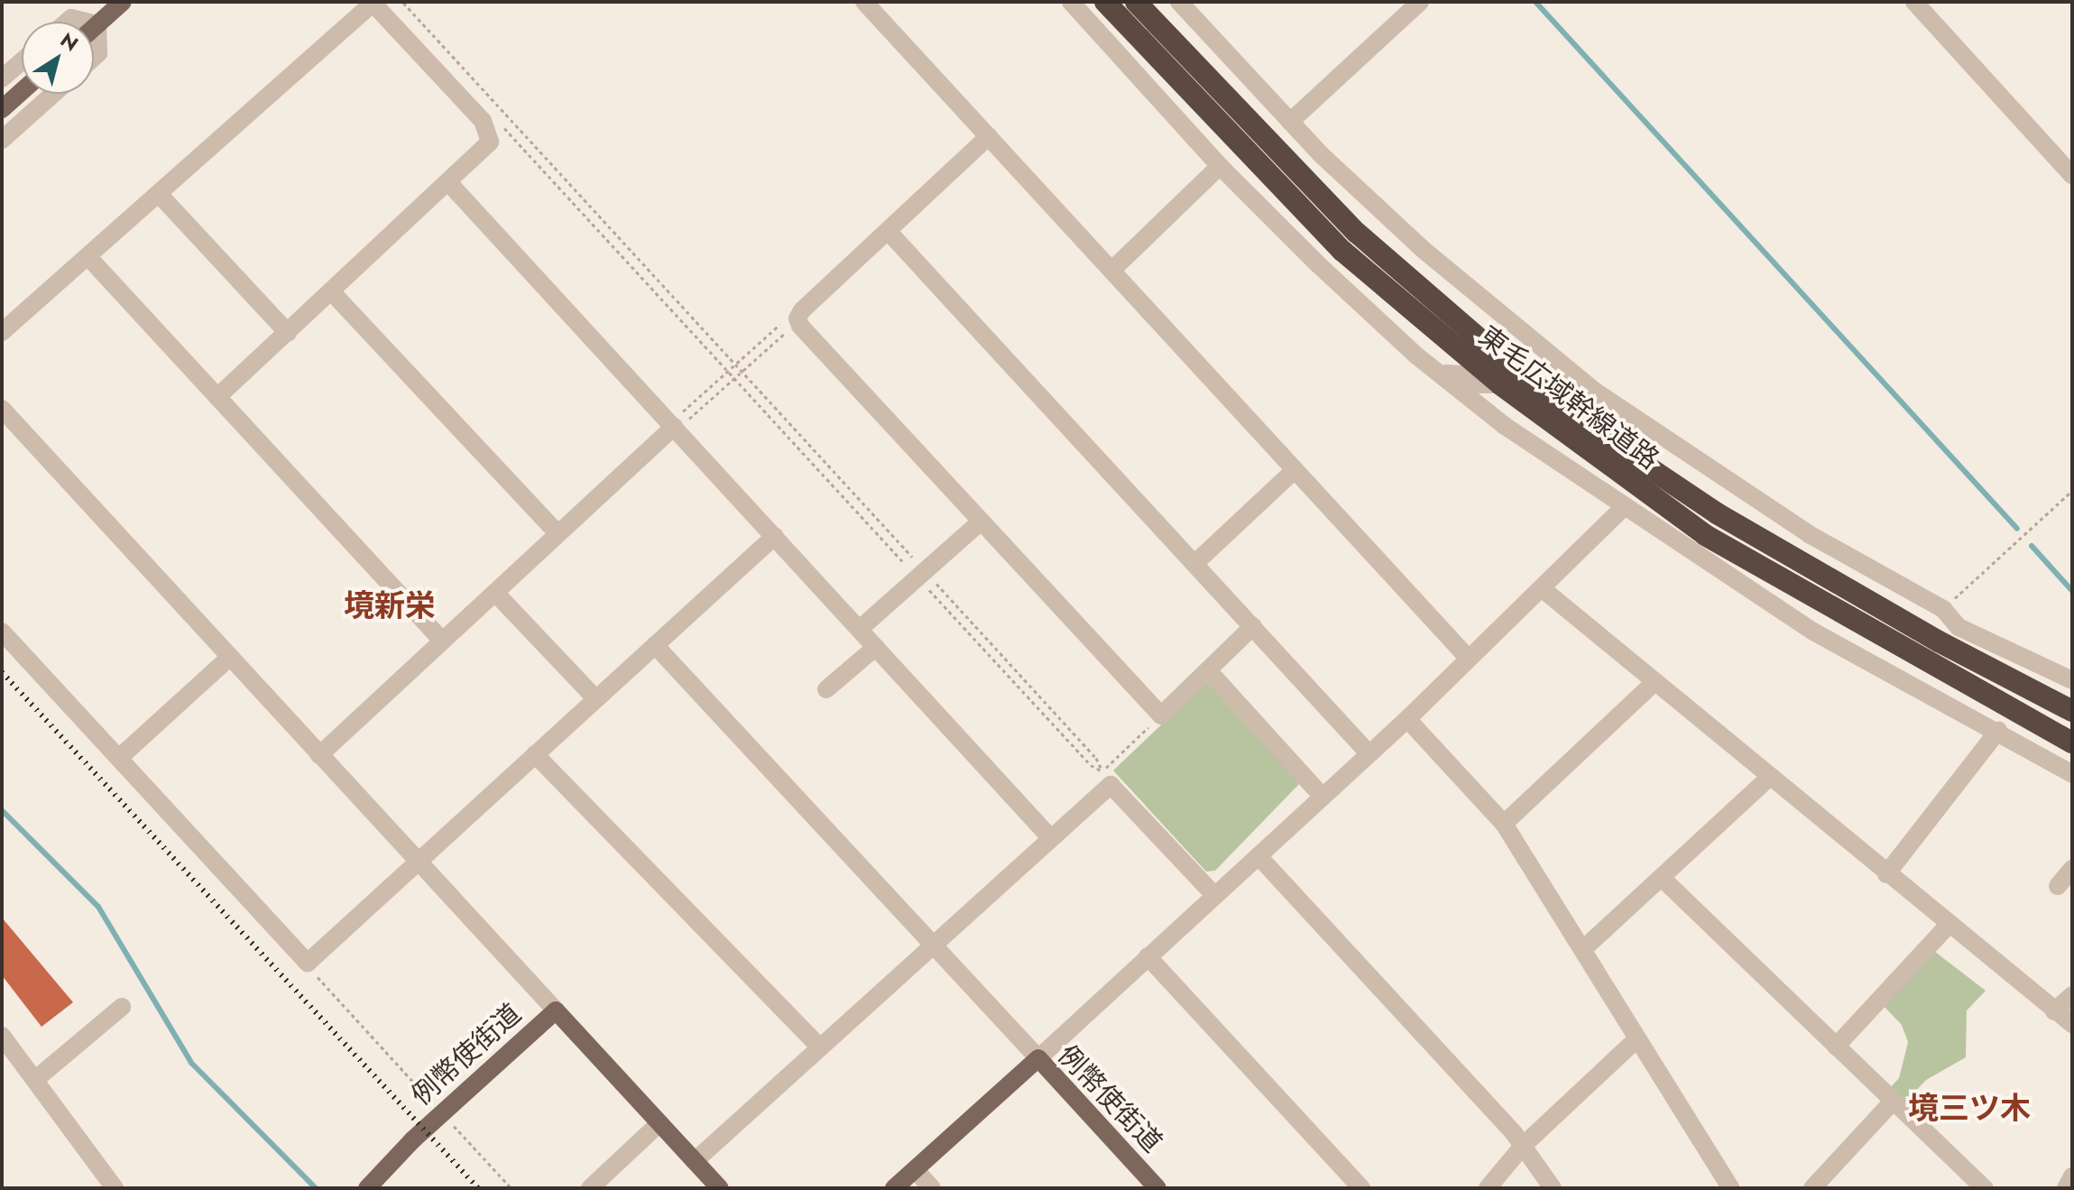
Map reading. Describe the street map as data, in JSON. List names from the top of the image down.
{
  "streets": {
    "highway": ["東毛広域幹線道路"],
    "main road": ["例幣使街道"]
  },
  "districts": ["境新栄", "境三ツ木"],
  "north": "top right"
}
